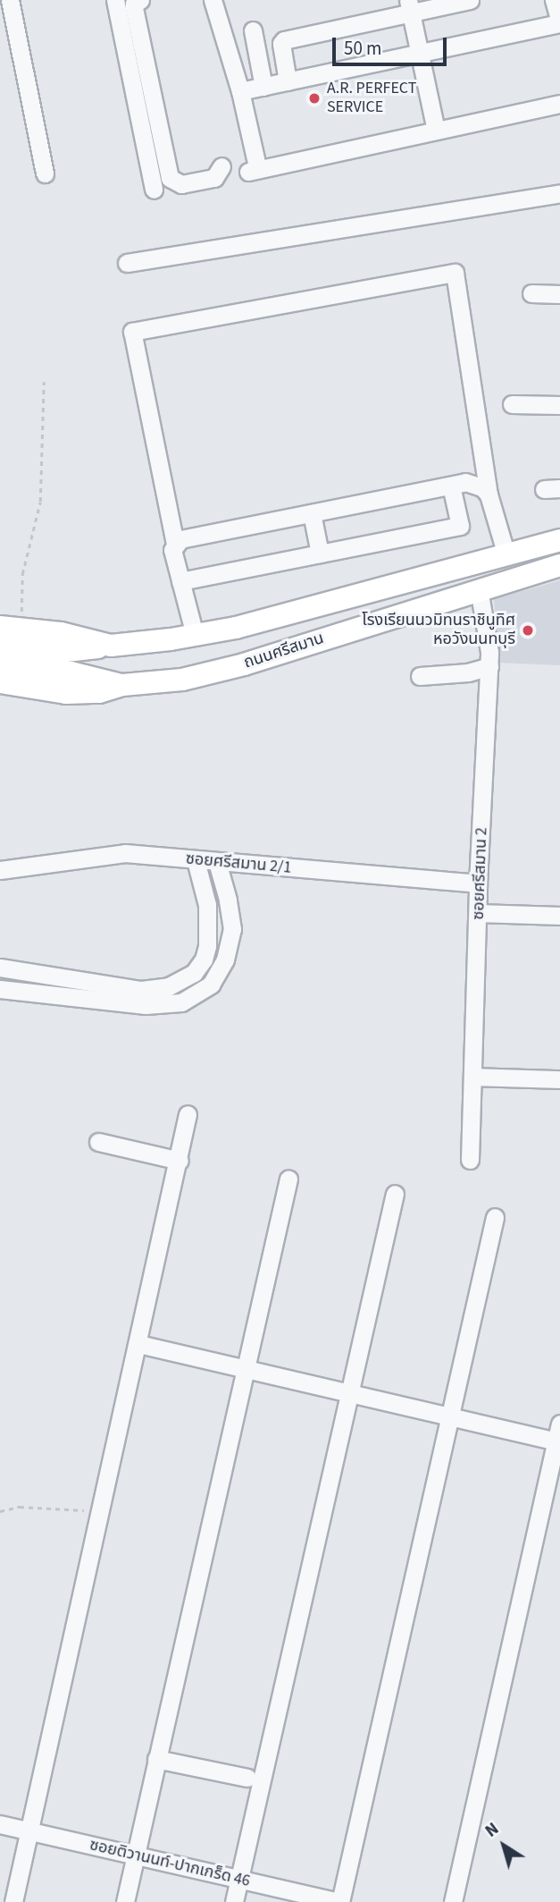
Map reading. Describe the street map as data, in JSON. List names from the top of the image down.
{
  "streets": {
    "main road": ["ถนนศรีสมาน"],
    "street": ["ซอยศรีสมาน 2/1", "ซอยศรีสมาน 2", "ซอยติวานนท์-ปากเกร็ด 46"]
  },
  "crossings": [
    ["ถนนศรีสมาน", "ซอยศรีสมาน 2"],
    ["ซอยศรีสมาน 2/1", "ซอยศรีสมาน 2"]
  ],
  "places": ["A.R. PERFECT SERVICE", "โรงเรียนนวมิทนราชินูทิศ หอวังนนทบุรี"],
  "scale_bar": "50 m",
  "north": "top left"
}
